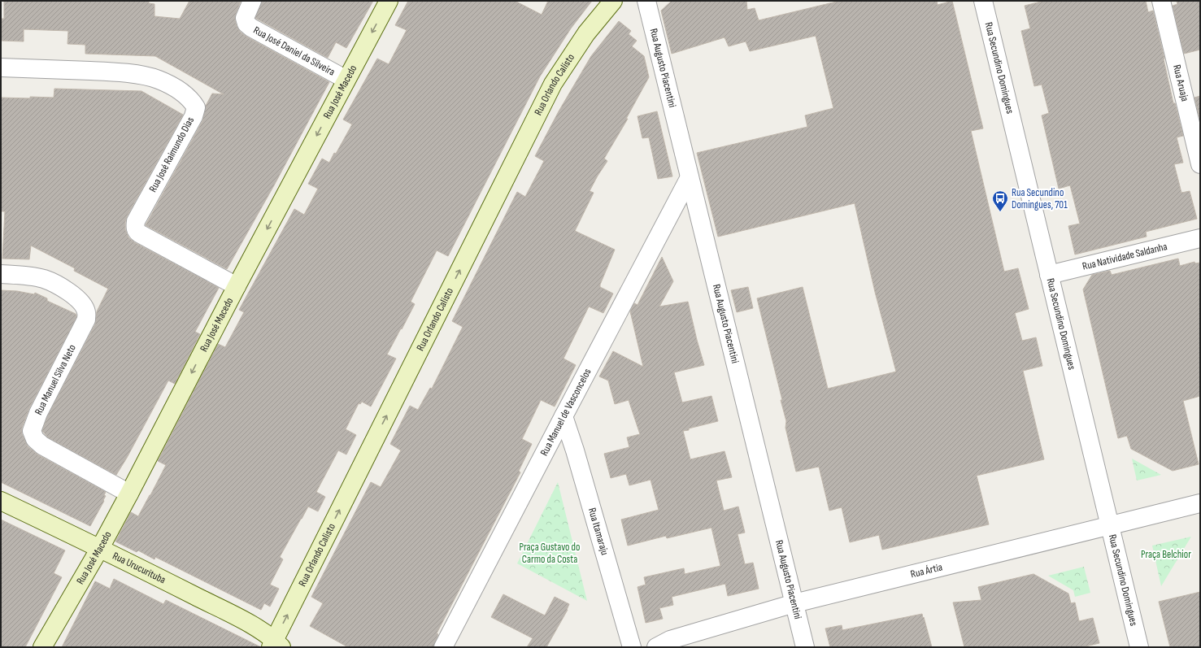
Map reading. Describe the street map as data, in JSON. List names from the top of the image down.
{
  "streets": {
    "street": [
      "Rua José Daniel da Silveira",
      "Rua Augusto Piacentini",
      "Rua Secundino Domingues",
      "Rua Aruaja",
      "Rua Orlando Calisto",
      "Rua José Macedo",
      "Rua José Raimundo Dias",
      "Rua Natividade Saldanha",
      "Rua Manuel Silva Neto",
      "Rua Manuel de Vasconcelos",
      "Rua Itamaraju",
      "Rua Urucurituba",
      "Rua Ártia"
    ]
  },
  "crossings": [
    ["Rua José Daniel da Silveira", "Rua José Macedo"],
    ["Rua Augusto Piacentini", "Rua Manuel de Vasconcelos"],
    ["Rua Augusto Piacentini", "Rua Ártia"],
    ["Rua Secundino Domingues", "Rua Natividade Saldanha"],
    ["Rua Secundino Domingues", "Rua Ártia"],
    ["Rua Orlando Calisto", "Rua Urucurituba"],
    ["Rua José Macedo", "Rua José Raimundo Dias"],
    ["Rua José Macedo", "Rua Manuel Silva Neto"],
    ["Rua José Macedo", "Rua Urucurituba"],
    ["Rua Manuel de Vasconcelos", "Rua Itamaraju"]
  ],
  "one_way": ["Rua Orlando Calisto", "Rua José Macedo"],
  "parks": ["Praça Gustavo do Carmo da Costa", "Praça Belchior"],
  "places": {
    "bus stop": ["Rua Secundino Domingues, 701"]
  }
}
